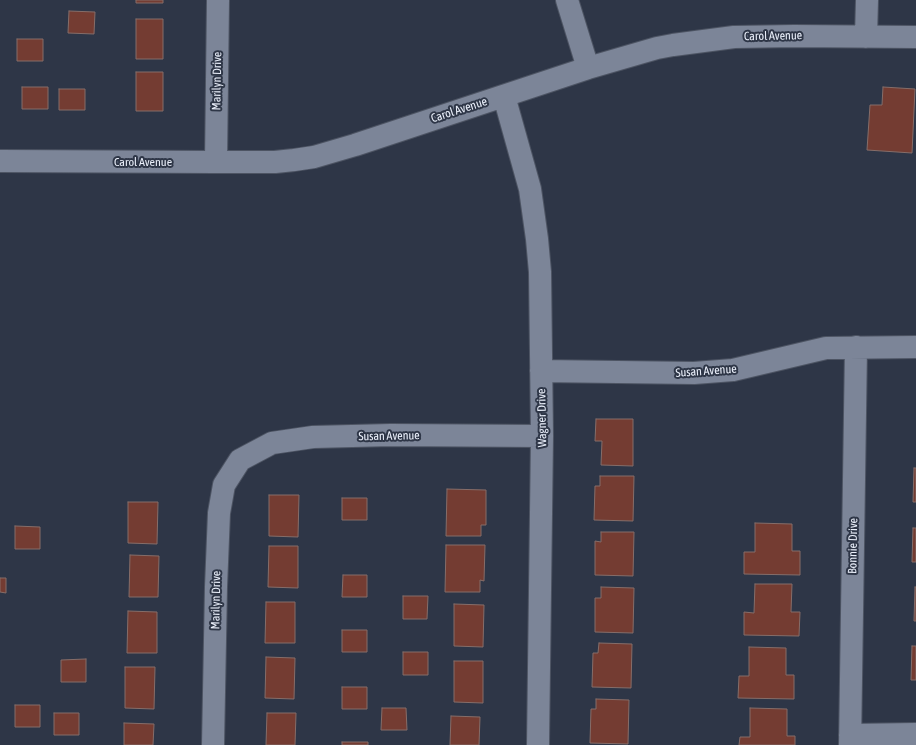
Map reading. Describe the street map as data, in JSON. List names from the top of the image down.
{
  "streets": {
    "street": [
      "Carol Avenue",
      "Marilyn Drive",
      "Susan Avenue",
      "Wagner Drive",
      "Bonnie Drive"
    ]
  },
  "crossings": [
    ["Carol Avenue", "Marilyn Drive"],
    ["Carol Avenue", "Wagner Drive"],
    ["Marilyn Drive", "Susan Avenue"],
    ["Susan Avenue", "Wagner Drive"],
    ["Susan Avenue", "Bonnie Drive"]
  ]
}
